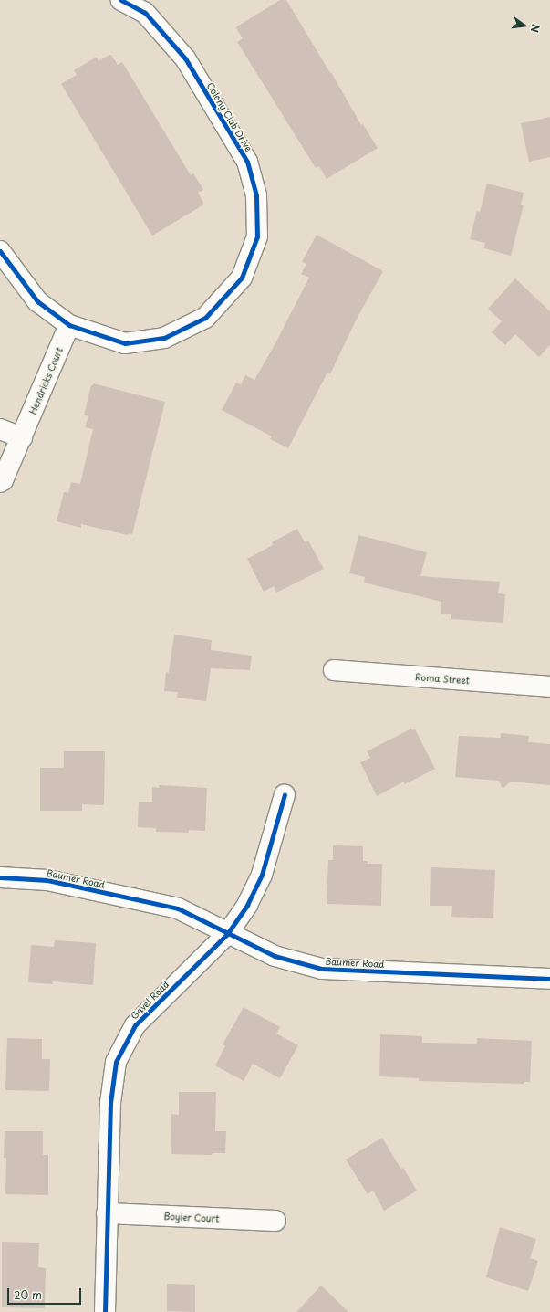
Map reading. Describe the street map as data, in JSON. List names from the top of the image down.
{
  "streets": {
    "street": [
      "Colony Club Drive",
      "Hendricks Court",
      "Roma Street",
      "Baumer Road",
      "Gavel Road",
      "Boyler Court"
    ]
  },
  "crossings": [
    ["Colony Club Drive", "Hendricks Court"],
    ["Baumer Road", "Gavel Road"],
    ["Gavel Road", "Boyler Court"]
  ],
  "scale_bar": "20 m",
  "north": "right"
}
